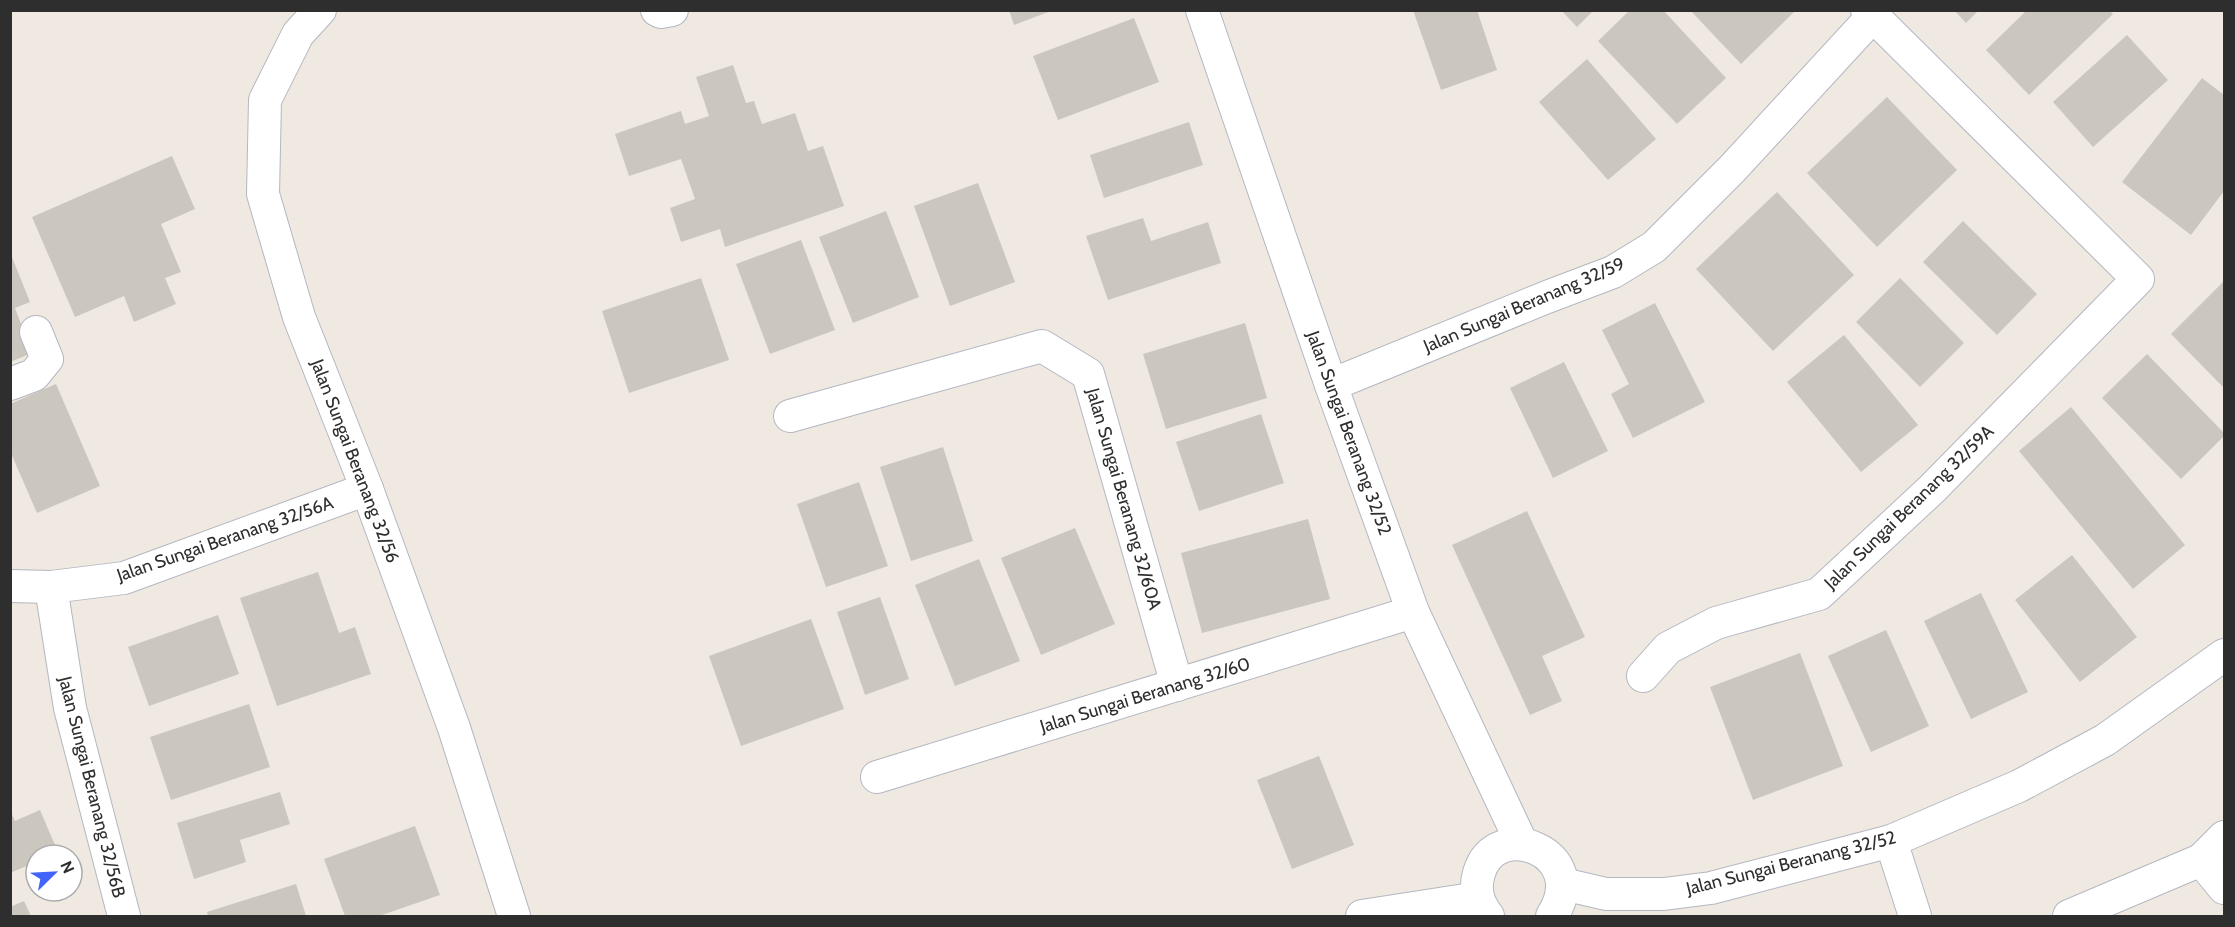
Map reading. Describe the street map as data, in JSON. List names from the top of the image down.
{
  "streets": {
    "street": [
      "Jalan Sungai Beranang 32/59",
      "Jalan Sungai Beranang 32/52",
      "Jalan Sungai Beranang 32/56",
      "Jalan Sungai Beranang 32/60A",
      "Jalan Sungai Beranang 32/59A",
      "Jalan Sungai Beranang 32/56A",
      "Jalan Sungai Beranang 32/60",
      "Jalan Sungai Beranang 32/56B"
    ]
  },
  "crossings": [
    ["Jalan Sungai Beranang 32/59", "Jalan Sungai Beranang 32/52"],
    ["Jalan Sungai Beranang 32/59", "Jalan Sungai Beranang 32/59A"],
    ["Jalan Sungai Beranang 32/52", "Jalan Sungai Beranang 32/60"],
    ["Jalan Sungai Beranang 32/56", "Jalan Sungai Beranang 32/56A"],
    ["Jalan Sungai Beranang 32/60A", "Jalan Sungai Beranang 32/60"],
    ["Jalan Sungai Beranang 32/56A", "Jalan Sungai Beranang 32/56B"]
  ],
  "north": "top right"
}
